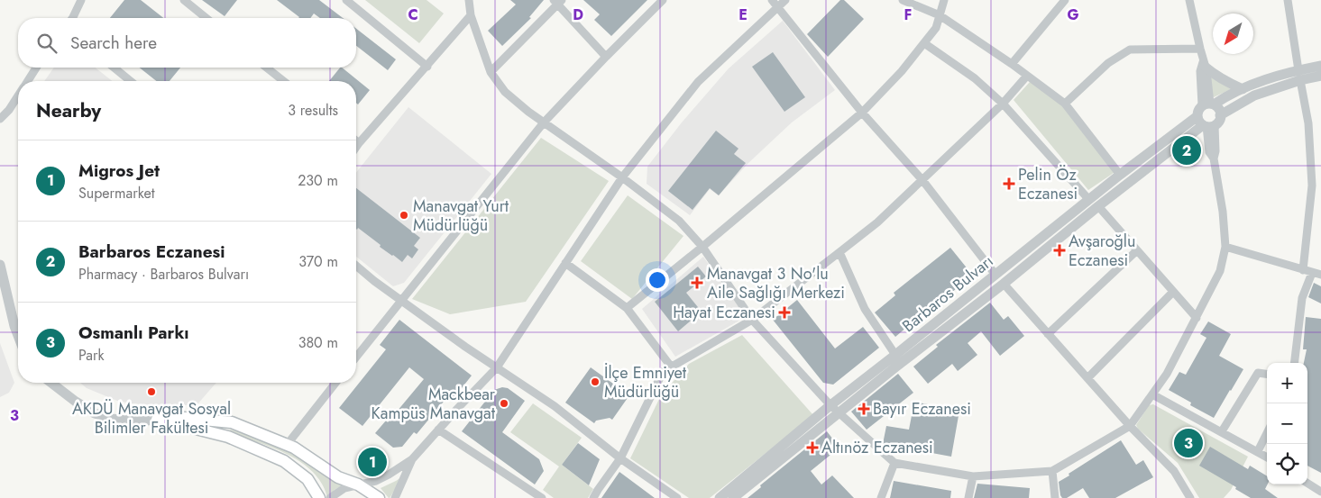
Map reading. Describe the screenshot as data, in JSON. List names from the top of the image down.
{
  "streets": {
    "street": ["Barbaros Bulvarı"]
  },
  "places": {
    "health": [
      "Pelin Öz Eczanesi",
      "Avşaroğlu Eczanesi",
      "Manavgat 3 No'lu Aile Sağlığı Merkezi",
      "Hayat Eczanesi",
      "Bayır Eczanesi",
      "Altınöz Eczanesi"
    ],
    "other": [
      "Manavgat Yurt Müdürlüğü",
      "İlçe Emniyet Müdürlüğü",
      "AKDÜ Manavgat Sosyal Bilimler Fakültesi",
      "Mackbear Kampüs Manavgat"
    ]
  },
  "north": "bottom left",
  "page": {
    "search": "Search here",
    "heading": ["Nearby", "3 results"],
    "pins": ["2", "3", "1"],
    "list": [
      {
        "mark": "1",
        "name": "Migros Jet",
        "note": "Supermarket",
        "value": "230 m"
      },
      {
        "mark": "2",
        "name": "Barbaros Eczanesi",
        "note": "Pharmacy · Barbaros Bulvarı",
        "value": "370 m"
      },
      {
        "mark": "3",
        "name": "Osmanlı Parkı",
        "note": "Park",
        "value": "380 m"
      }
    ],
    "map_buttons": ["+", "−"]
  },
  "grid": {
    "columns": [
      "C",
      "D",
      "E",
      "F",
      "G"
    ],
    "rows": ["3"]
  }
}
